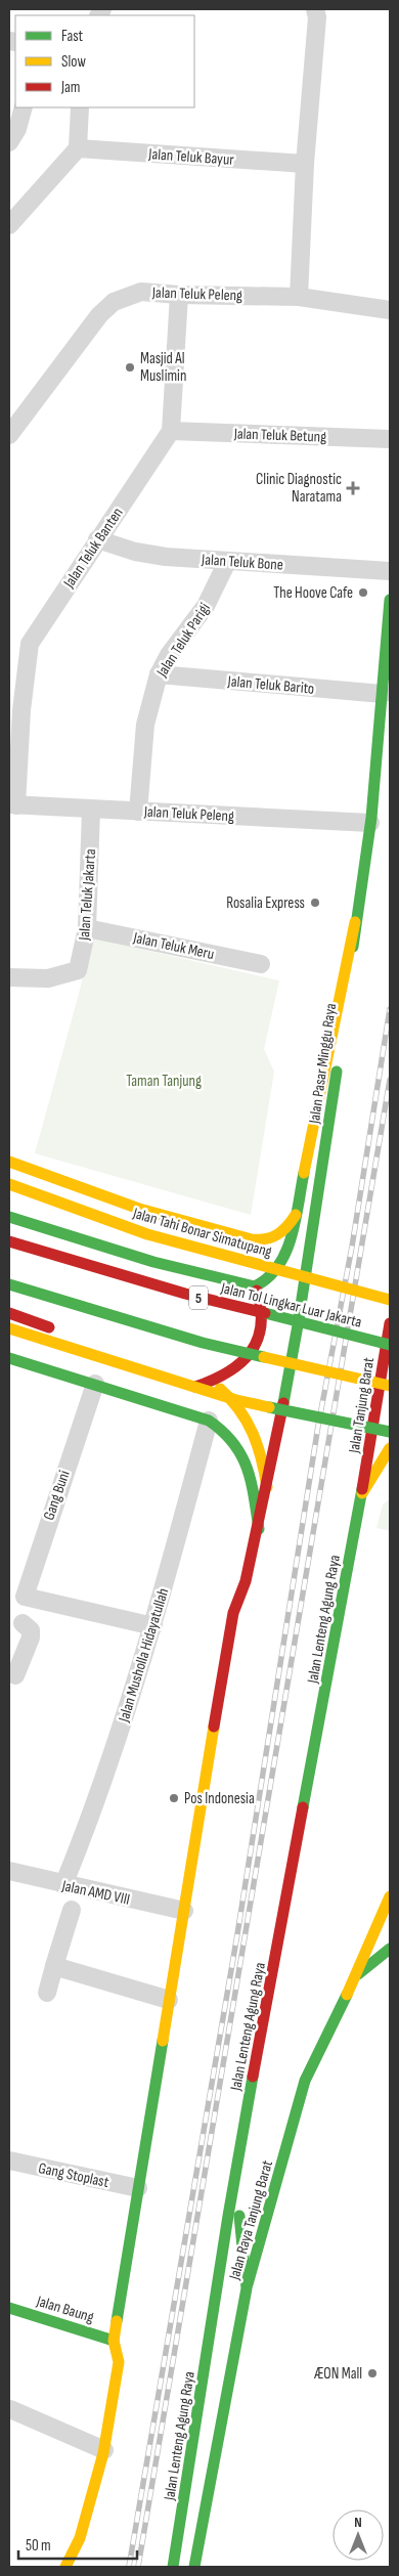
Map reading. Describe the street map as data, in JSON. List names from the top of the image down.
{
  "streets": {
    "main road": [
      "Jalan Pasar Minggu Raya",
      "Jalan Tahi Bonar Simatupang",
      "5",
      "Jalan Tol Lingkar Luar Jakarta",
      "Jalan Tanjung Barat",
      "Jalan Lenteng Agung Raya",
      "Jalan Raya Tanjung Barat",
      "Jalan Baung"
    ],
    "street": [
      "Jalan Teluk Bayur",
      "Jalan Teluk Peleng",
      "Jalan Teluk Betung",
      "Jalan Teluk Banten",
      "Jalan Teluk Bone",
      "Jalan Teluk Parigi",
      "Jalan Teluk Barito",
      "Jalan Teluk Jakarta",
      "Jalan Teluk Meru",
      "Gang Buni",
      "Jalan Musholla Hidayatullah",
      "Jalan AMD VIII",
      "Gang Stoplast"
    ]
  },
  "crossings": [
    ["Jalan Teluk Peleng", "Jalan Teluk Banten"],
    ["Jalan Teluk Peleng", "Jalan Teluk Parigi"],
    ["Jalan Teluk Peleng", "Jalan Teluk Jakarta"],
    ["Jalan Teluk Peleng", "Jalan Pasar Minggu Raya"],
    ["Jalan Teluk Betung", "Jalan Teluk Banten"],
    ["Jalan Teluk Banten", "Jalan Teluk Bone"],
    ["Jalan Teluk Bone", "Jalan Teluk Parigi"],
    ["Jalan Teluk Parigi", "Jalan Teluk Barito"],
    ["Jalan Teluk Barito", "Jalan Pasar Minggu Raya"],
    ["Jalan Teluk Jakarta", "Jalan Teluk Meru"],
    ["Jalan Tanjung Barat", "Jalan Lenteng Agung Raya"],
    ["Jalan Musholla Hidayatullah", "Jalan AMD VIII"]
  ],
  "parks": ["Taman Tanjung"],
  "places": {
    "other": [
      "Masjid Al Muslimin",
      "The Hoove Cafe",
      "Rosalia Express",
      "Pos Indonesia",
      "ÆON Mall"
    ],
    "health": ["Clinic Diagnostic Naratama"]
  },
  "legend": ["Fast", "Slow", "Jam"],
  "scale_bar": "50 m",
  "north": "top"
}
